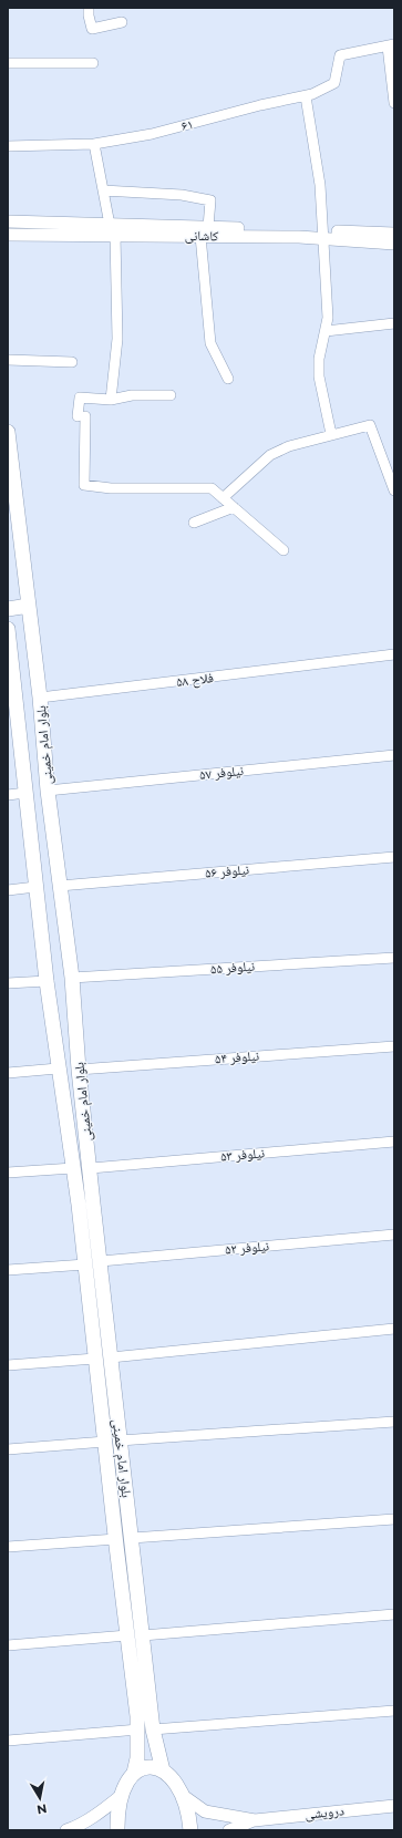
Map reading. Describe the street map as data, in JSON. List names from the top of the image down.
{
  "streets": {
    "main road": ["بلوار امام خمینی"],
    "street": [
      "۶۱",
      "کاشانی",
      "فلاح ۵۸",
      "نیلوفر ۵۷",
      "نیلوفر ۵۶",
      "نیلوفر ۵۵",
      "نیلوفر ۵۴",
      "نیلوفر ۵۳",
      "نیلوفر ۵۲",
      "درویشی"
    ]
  },
  "crossings": [
    ["فلاح ۵۸", "بلوار امام خمینی"],
    ["بلوار امام خمینی", "نیلوفر ۵۷"],
    ["بلوار امام خمینی", "نیلوفر ۵۶"],
    ["بلوار امام خمینی", "نیلوفر ۵۵"],
    ["بلوار امام خمینی", "نیلوفر ۵۴"],
    ["بلوار امام خمینی", "نیلوفر ۵۳"],
    ["بلوار امام خمینی", "نیلوفر ۵۲"]
  ],
  "north": "bottom"
}
